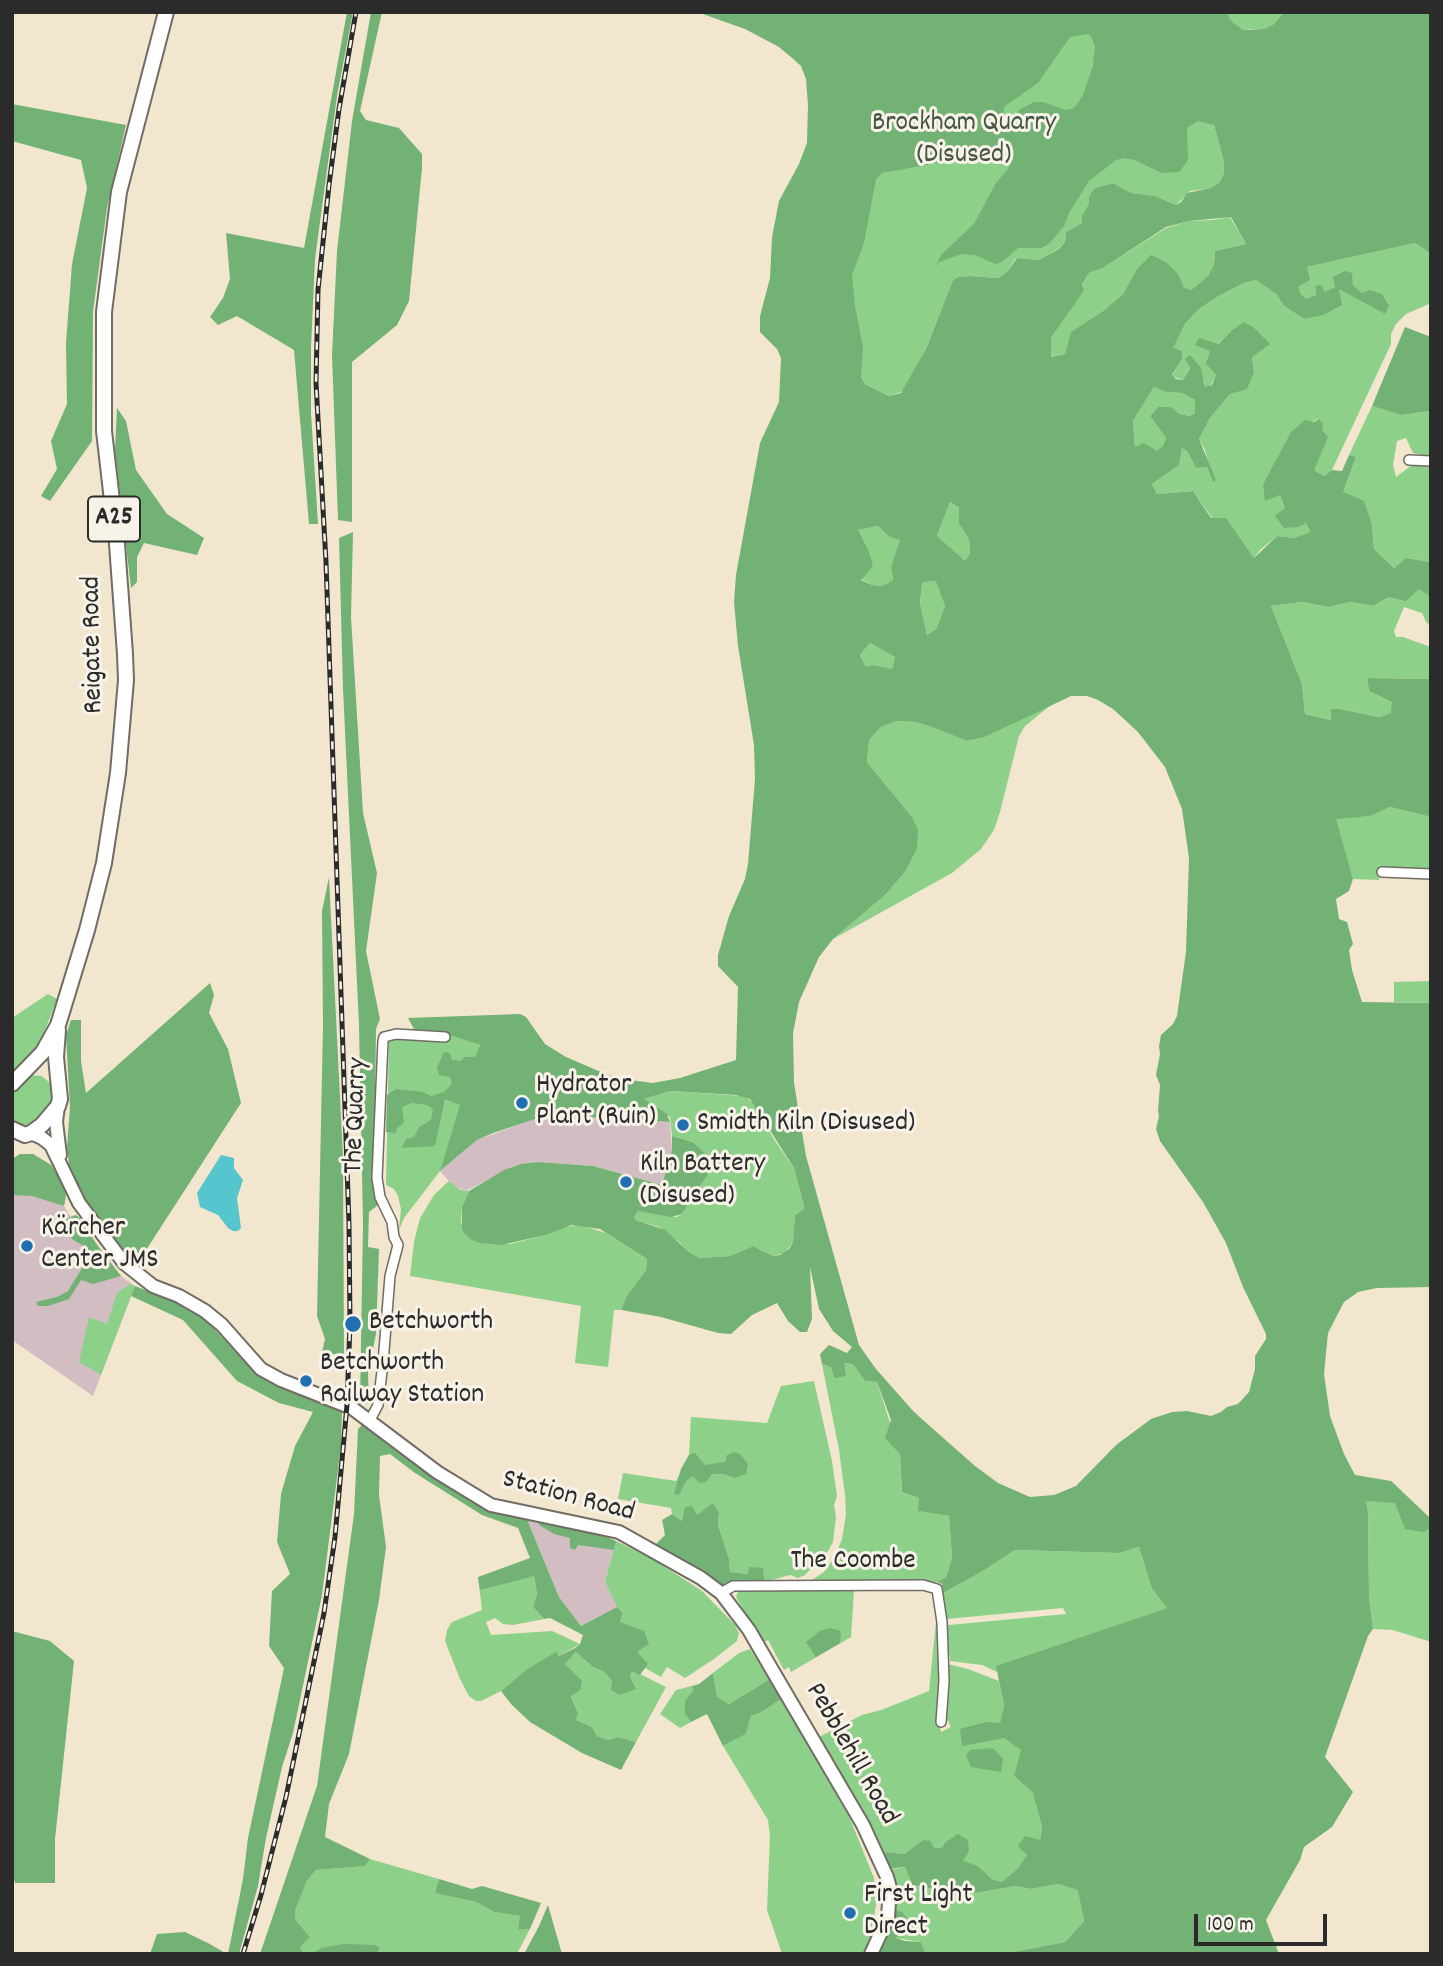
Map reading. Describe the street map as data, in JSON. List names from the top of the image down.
{
  "streets": {
    "main road": [
      "A25",
      "Reigate Road",
      "Station Road",
      "Pebblehill Road"
    ],
    "street": ["The Quarry", "The Coombe"]
  },
  "crossings": [
    ["Reigate Road", "Station Road"],
    ["The Quarry", "Station Road"],
    ["Station Road", "The Coombe"],
    ["Station Road", "Pebblehill Road"],
    ["The Coombe", "Pebblehill Road"]
  ],
  "parks": ["Brockham Quarry (Disused)"],
  "places": [
    "Hydrator Plant (Ruin)",
    "Smidth Kiln (Disused)",
    "Kiln Battery (Disused)",
    "Kärcher Center JMS",
    "Betchworth",
    "Betchworth Railway Station",
    "First Light Direct"
  ],
  "scale_bar": "100 m"
}
